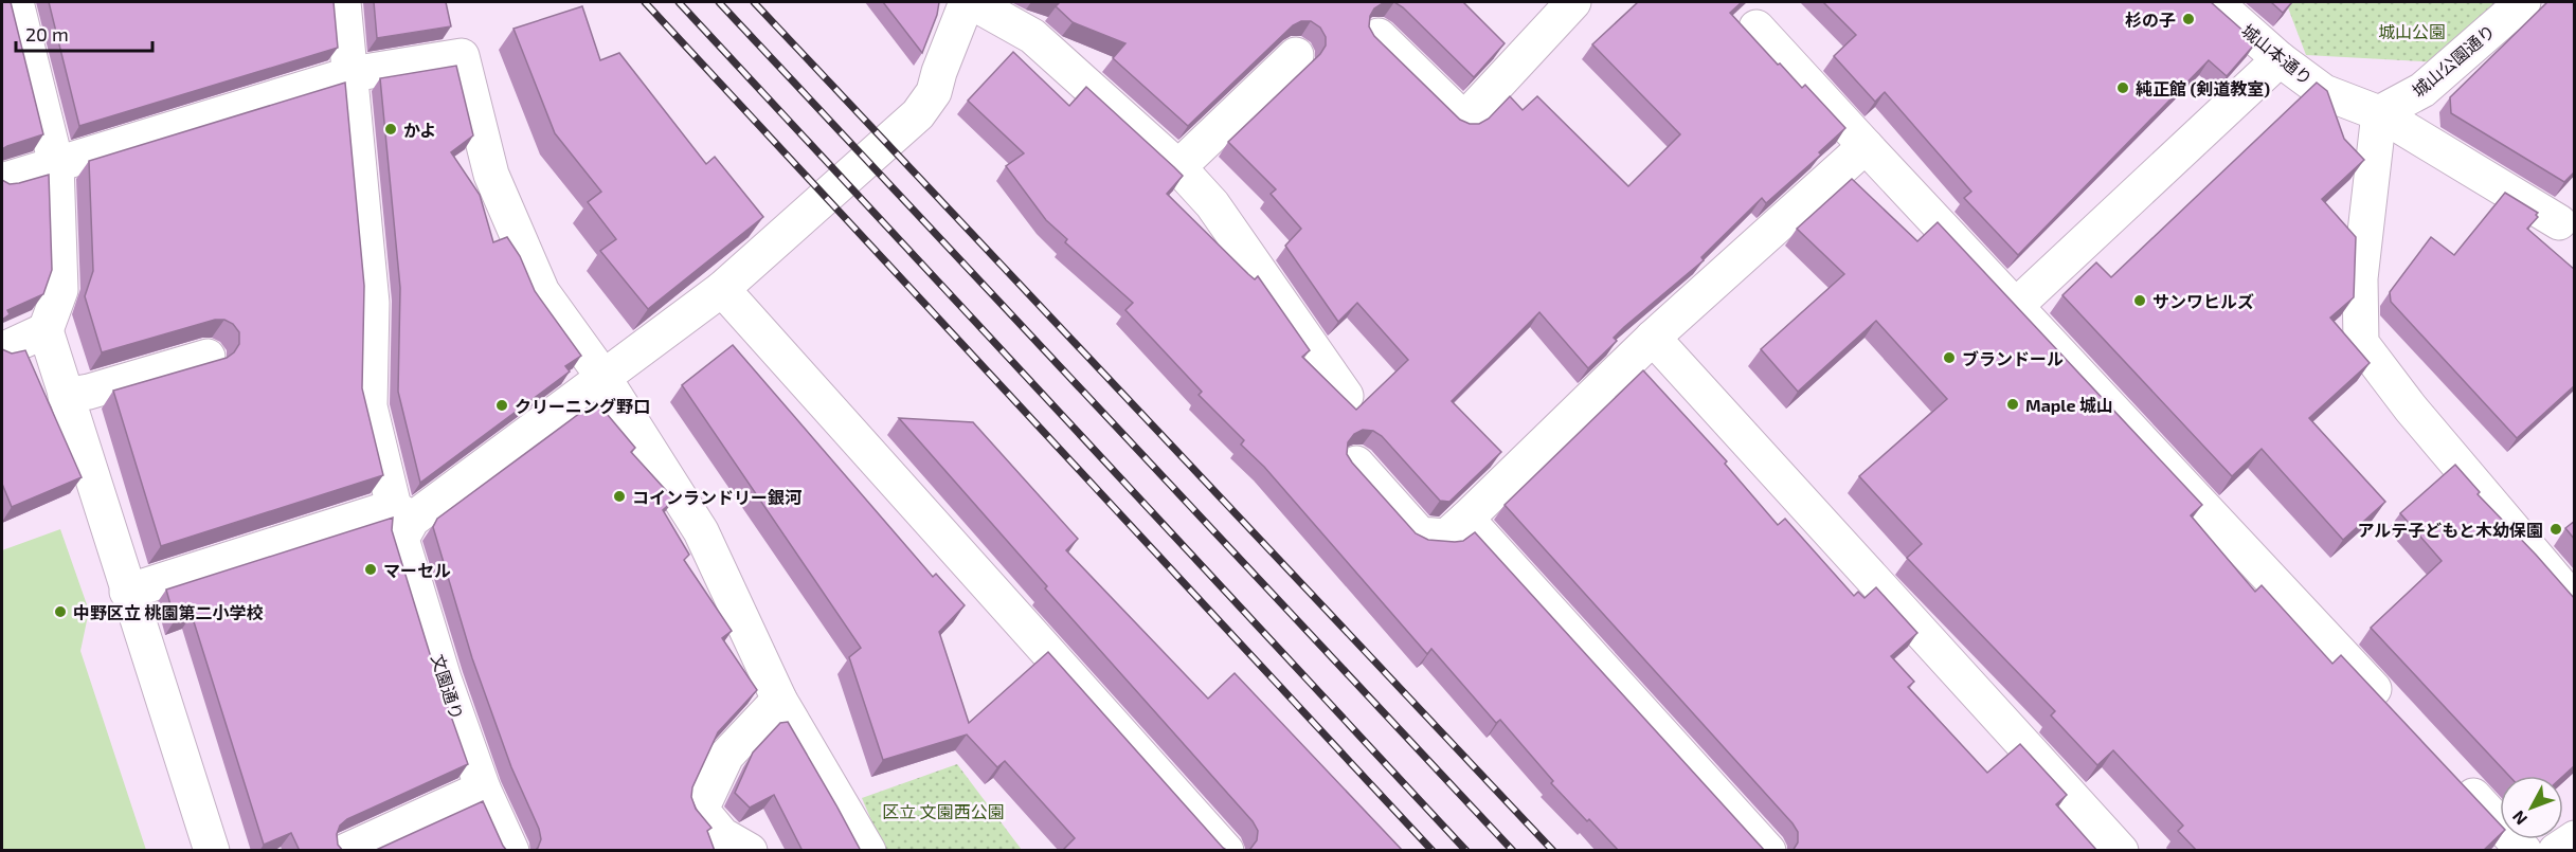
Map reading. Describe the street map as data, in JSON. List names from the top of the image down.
{
  "streets": {
    "street": ["城山本通り", "城山公園通り", "文園通り"]
  },
  "crossings": [
    ["城山本通り", "城山公園通り"]
  ],
  "parks": ["城山公園", "区立 文園西公園"],
  "places": [
    "杉の子",
    "純正館 (剣道教室)",
    "かよ",
    "サンワヒルズ",
    "ブランドール",
    "Maple 城山",
    "クリーニング野口",
    "コインランドリー銀河",
    "アルテ子どもと木幼保園",
    "マーセル",
    "中野区立 桃園第二小学校"
  ],
  "scale_bar": "20 m",
  "north": "bottom left"
}
